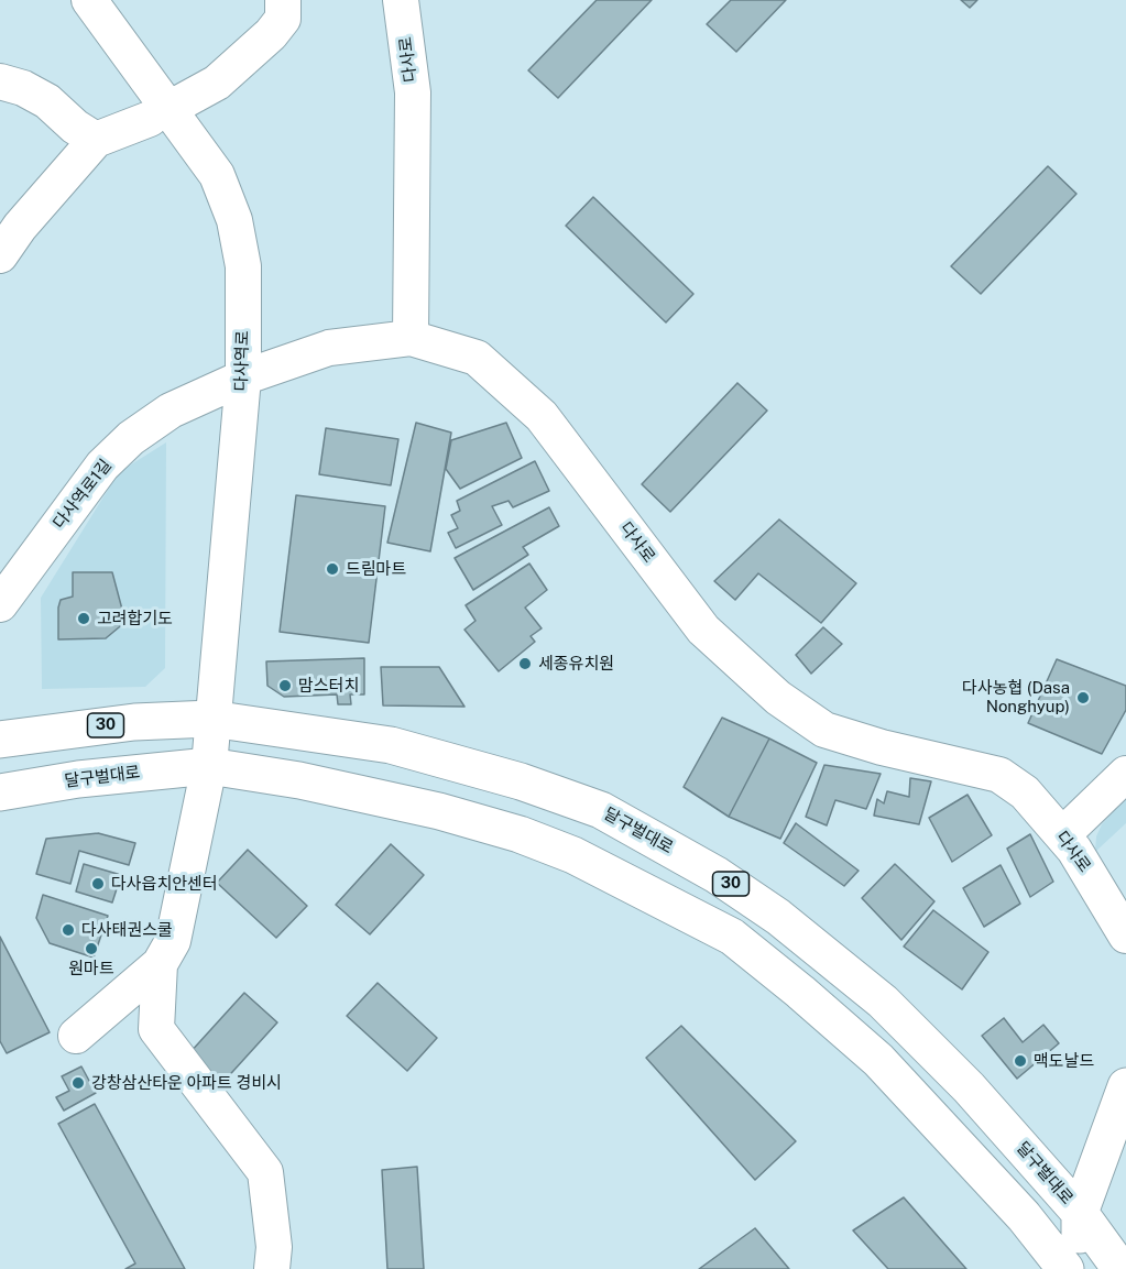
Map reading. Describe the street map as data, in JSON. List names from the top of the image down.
{
  "streets": {
    "main road": ["30", "달구벌대로"],
    "street": ["다사로", "다사역로", "다사역로1길"]
  },
  "crossings": [
    ["다사로", "다사역로1길"],
    ["다사역로", "다사역로1길"],
    ["다사역로", "달구벌대로"]
  ],
  "places": [
    "드림마트",
    "고려합기도",
    "세종유치원",
    "맘스터치",
    "다사농협 (Dasa Nonghyup)",
    "다사읍치안센터",
    "다사태권스쿨",
    "원마트",
    "맥도날드",
    "강창삼산타운 아파트 경비시"
  ]
}
